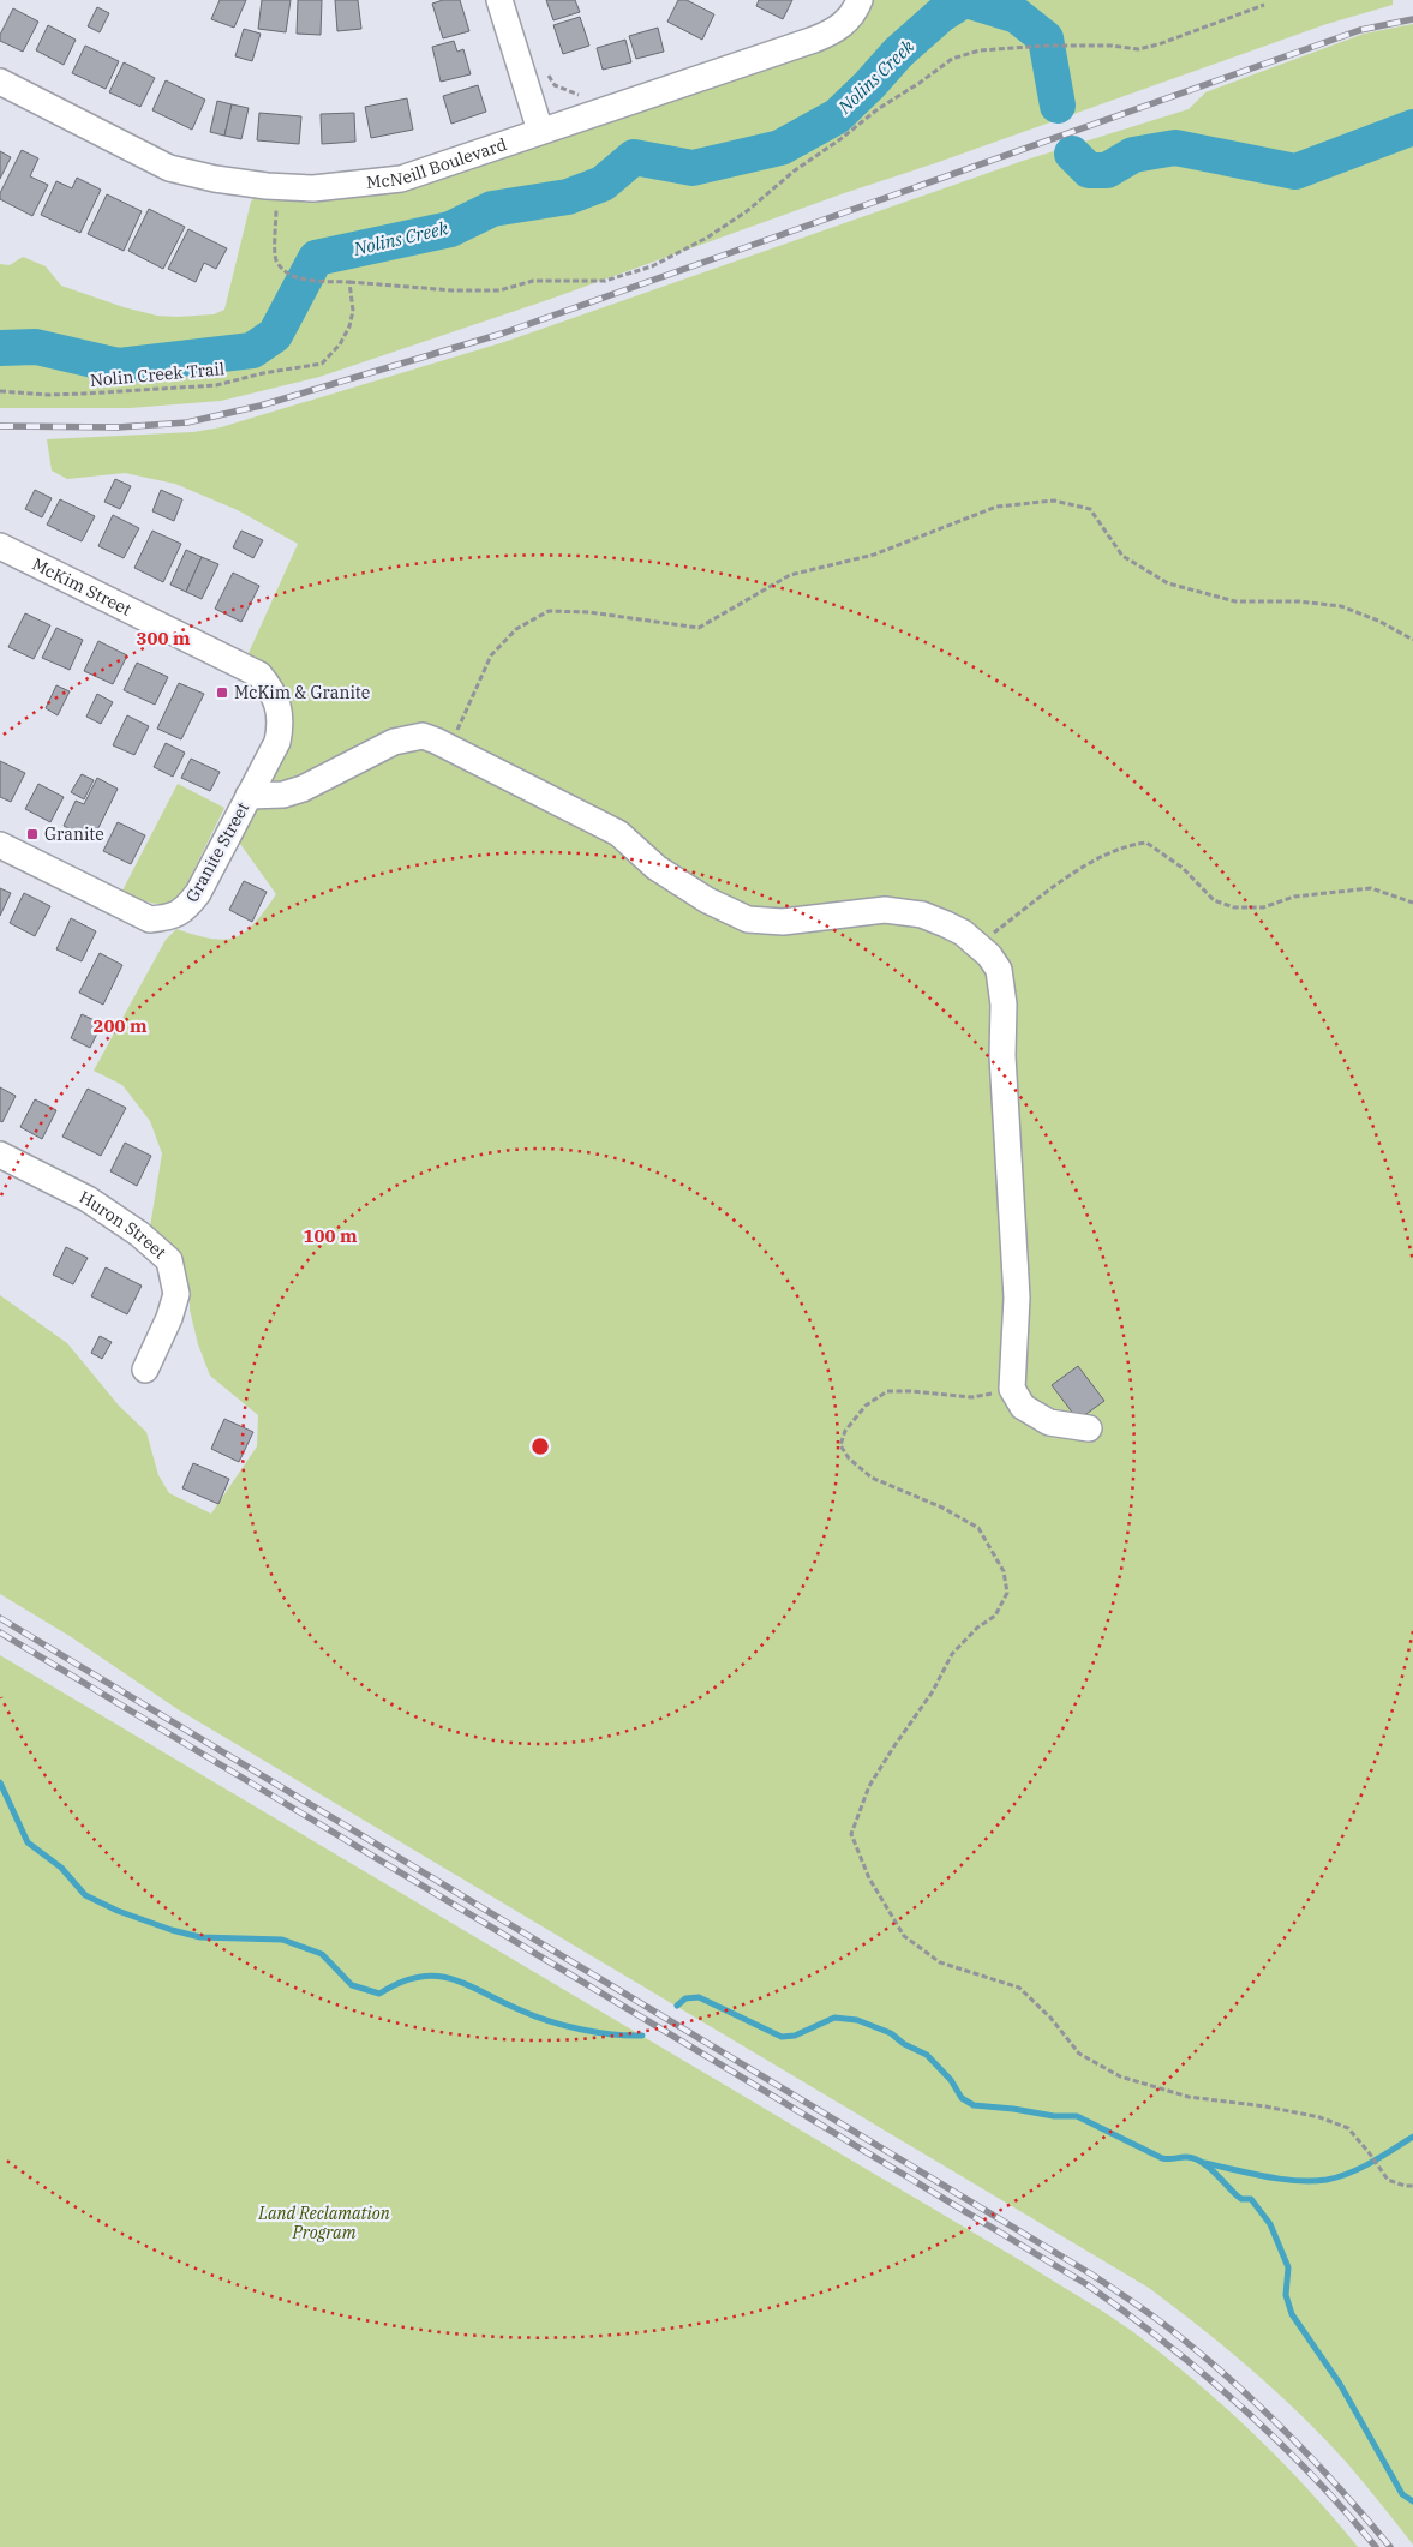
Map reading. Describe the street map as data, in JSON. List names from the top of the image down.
{
  "streets": {
    "street": [
      "McNeill Boulevard",
      "McKim Street",
      "Granite Street",
      "Huron Street"
    ],
    "path": ["Nolin Creek Trail"]
  },
  "crossings": [
    ["McKim Street", "Granite Street"]
  ],
  "water": ["Nolins Creek"],
  "parks": ["Land Reclamation Program"],
  "places": {
    "transit": ["McKim & Granite", "Granite"]
  },
  "rings": ["300 m", "200 m", "100 m"]
}
